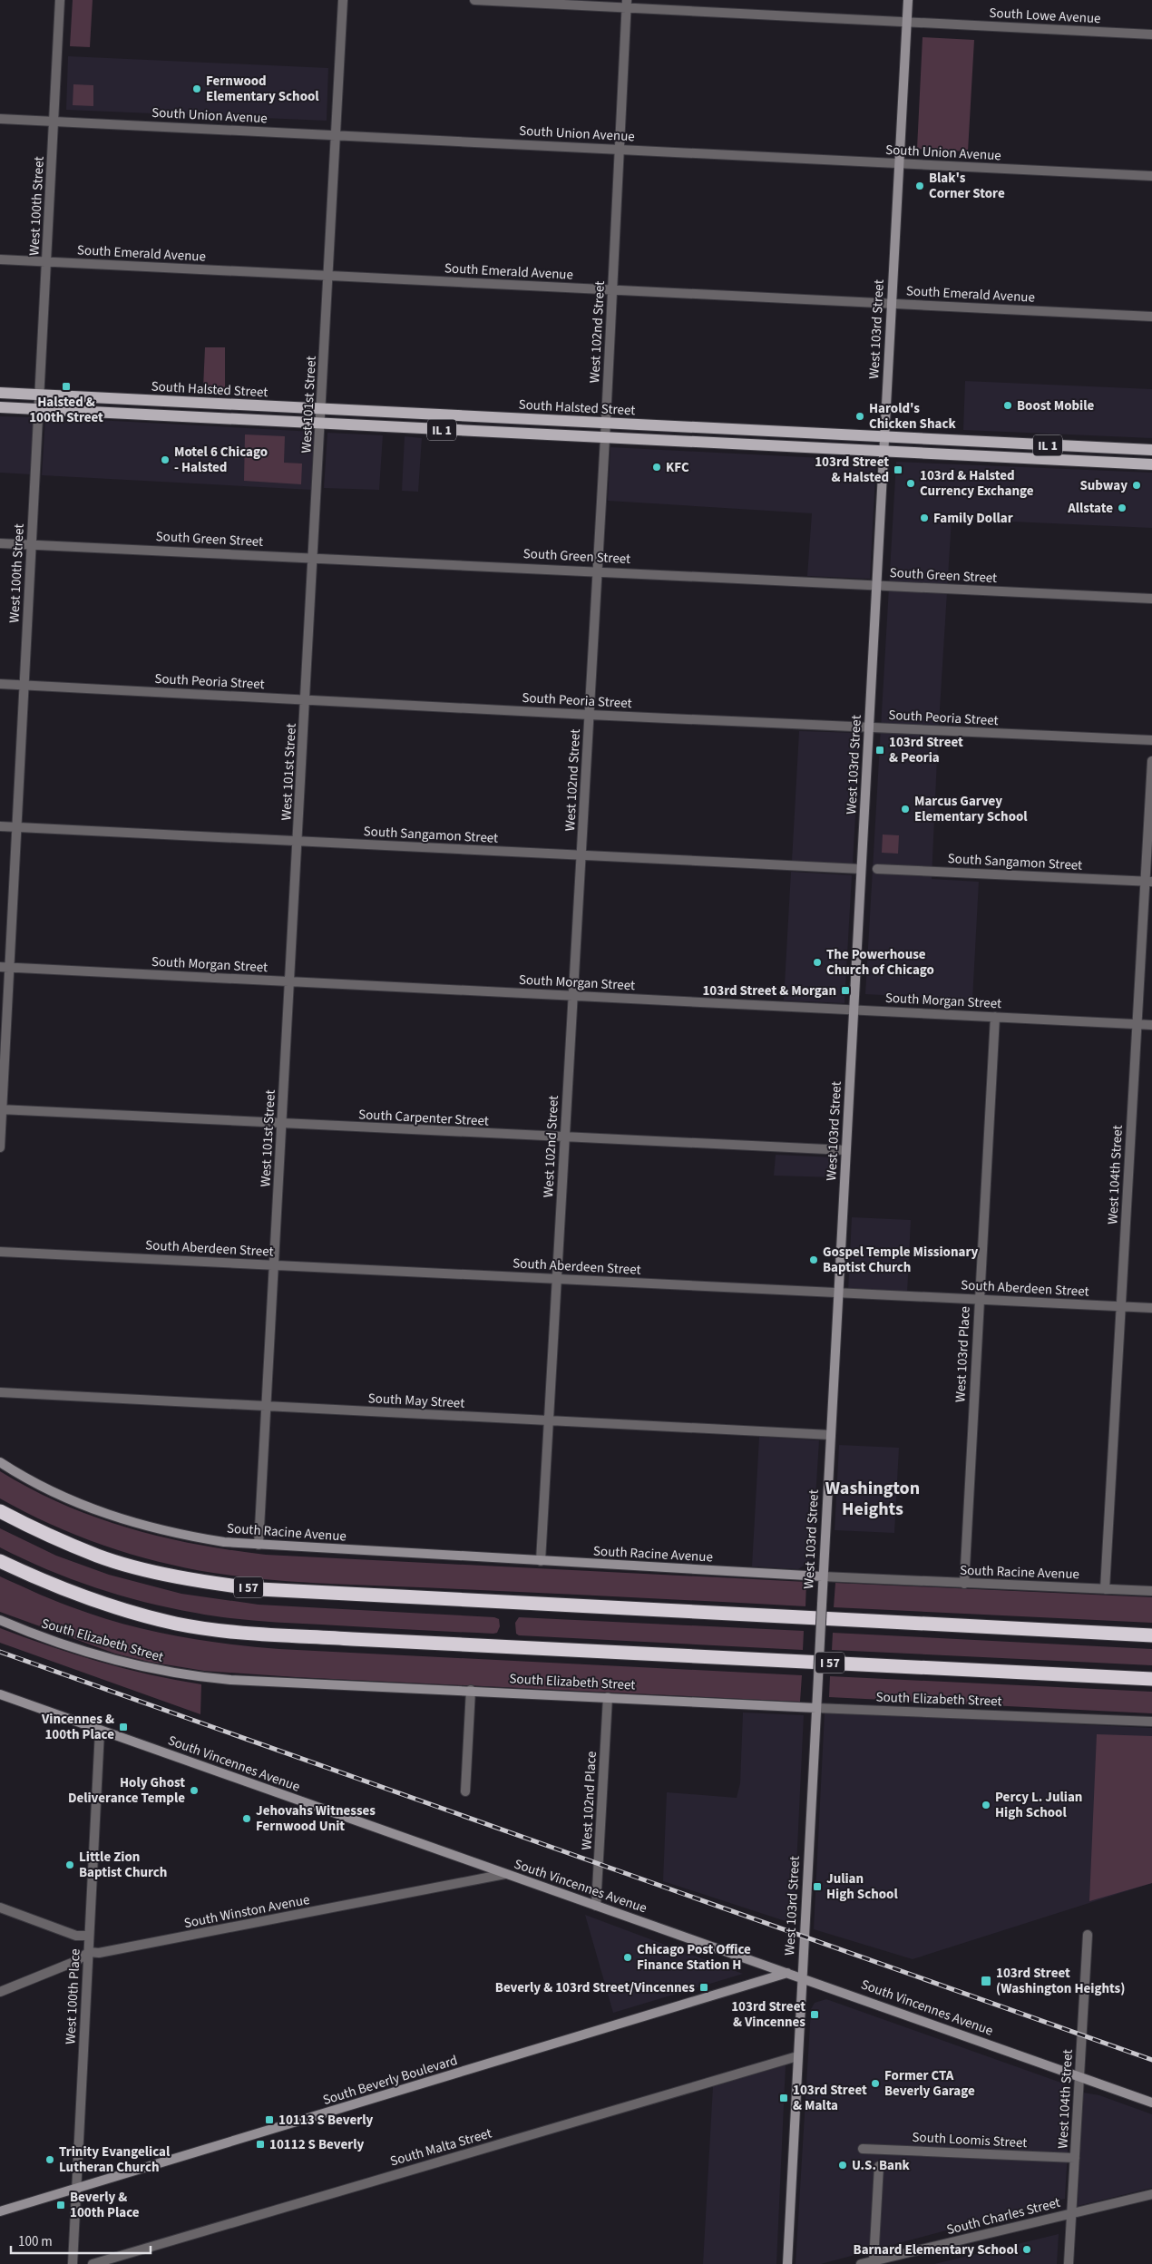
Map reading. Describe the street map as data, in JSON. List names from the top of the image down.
{
  "streets": {
    "highway": ["I 57"],
    "main road": [
      "West 103rd Street",
      "South Halsted Street",
      "IL 1",
      "South Racine Avenue",
      "South Elizabeth Street",
      "South Vincennes Avenue",
      "South Beverly Boulevard"
    ],
    "street": [
      "South Lowe Avenue",
      "South Union Avenue",
      "West 100th Street",
      "South Emerald Avenue",
      "West 102nd Street",
      "West 101st Street",
      "South Green Street",
      "South Peoria Street",
      "South Sangamon Street",
      "South Morgan Street",
      "South Carpenter Street",
      "West 104th Street",
      "South Aberdeen Street",
      "West 103rd Place",
      "South May Street",
      "West 102nd Place",
      "South Winston Avenue",
      "West 100th Place",
      "South Loomis Street",
      "South Malta Street",
      "South Charles Street"
    ]
  },
  "crossings": [
    ["South Lowe Avenue", "West 103rd Street"],
    ["South Lowe Avenue", "West 102nd Street"],
    ["South Union Avenue", "West 100th Street"],
    ["South Union Avenue", "West 103rd Street"],
    ["South Union Avenue", "West 102nd Street"],
    ["South Union Avenue", "West 101st Street"],
    ["West 100th Street", "South Emerald Avenue"],
    ["West 100th Street", "South Halsted Street"],
    ["West 100th Street", "IL 1"],
    ["West 100th Street", "South Green Street"],
    ["West 100th Street", "South Peoria Street"],
    ["West 100th Street", "South Sangamon Street"],
    ["West 100th Street", "South Morgan Street"],
    ["West 100th Street", "South Carpenter Street"],
    ["South Emerald Avenue", "West 103rd Street"],
    ["South Emerald Avenue", "West 102nd Street"],
    ["South Emerald Avenue", "West 101st Street"],
    ["West 103rd Street", "South Halsted Street"],
    ["West 103rd Street", "IL 1"],
    ["West 103rd Street", "South Green Street"],
    ["West 103rd Street", "South Peoria Street"],
    ["West 103rd Street", "South Sangamon Street"],
    ["West 103rd Street", "South Morgan Street"],
    ["West 103rd Street", "South Carpenter Street"],
    ["West 103rd Street", "South Aberdeen Street"],
    ["West 103rd Street", "South May Street"],
    ["West 103rd Street", "South Racine Avenue"],
    ["West 103rd Street", "South Elizabeth Street"],
    ["West 103rd Street", "South Vincennes Avenue"],
    ["West 103rd Street", "South Malta Street"],
    ["West 102nd Street", "South Halsted Street"],
    ["West 102nd Street", "IL 1"],
    ["West 102nd Street", "South Green Street"],
    ["West 102nd Street", "South Peoria Street"],
    ["West 102nd Street", "South Sangamon Street"],
    ["West 102nd Street", "South Morgan Street"],
    ["West 102nd Street", "South Carpenter Street"],
    ["West 102nd Street", "South Aberdeen Street"],
    ["West 102nd Street", "South May Street"],
    ["West 102nd Street", "South Racine Avenue"],
    ["South Halsted Street", "West 101st Street"],
    ["West 101st Street", "IL 1"],
    ["West 101st Street", "South Green Street"],
    ["West 101st Street", "South Peoria Street"],
    ["West 101st Street", "South Sangamon Street"],
    ["West 101st Street", "South Morgan Street"],
    ["West 101st Street", "South Carpenter Street"],
    ["West 101st Street", "South Aberdeen Street"],
    ["West 101st Street", "South May Street"],
    ["West 101st Street", "South Racine Avenue"],
    ["South Sangamon Street", "West 104th Street"],
    ["South Morgan Street", "West 104th Street"],
    ["South Morgan Street", "West 103rd Place"],
    ["West 104th Street", "South Aberdeen Street"],
    ["West 104th Street", "South Racine Avenue"],
    ["West 104th Street", "South Vincennes Avenue"],
    ["West 104th Street", "South Loomis Street"],
    ["West 104th Street", "South Charles Street"],
    ["South Aberdeen Street", "West 103rd Place"],
    ["West 103rd Place", "South Racine Avenue"],
    ["South Elizabeth Street", "West 102nd Place"],
    ["South Vincennes Avenue", "West 102nd Place"],
    ["South Vincennes Avenue", "South Winston Avenue"],
    ["South Vincennes Avenue", "West 100th Place"],
    ["South Vincennes Avenue", "South Beverly Boulevard"],
    ["South Winston Avenue", "West 100th Place"],
    ["West 100th Place", "South Beverly Boulevard"]
  ],
  "districts": ["Washington Heights"],
  "places": {
    "other": [
      "Fernwood Elementary School",
      "Blak's Corner Store",
      "Boost Mobile",
      "Harold's Chicken Shack",
      "Motel 6 Chicago - Halsted",
      "KFC",
      "103rd & Halsted Currency Exchange",
      "Subway",
      "Allstate",
      "Family Dollar",
      "Marcus Garvey Elementary School",
      "The Powerhouse Church of Chicago",
      "Gospel Temple Missionary Baptist Church",
      "Holy Ghost Deliverance Temple",
      "Percy L. Julian High School",
      "Jehovahs Witnesses Fernwood Unit",
      "Little Zion Baptist Church",
      "Chicago Post Office Finance Station H",
      "Former CTA Beverly Garage",
      "Trinity Evangelical Lutheran Church",
      "U.S. Bank",
      "Barnard Elementary School"
    ],
    "transit": [
      "Halsted & 100th Street",
      "103rd Street & Halsted",
      "103rd Street & Peoria",
      "103rd Street & Morgan",
      "Vincennes & 100th Place",
      "Julian High School",
      "103rd Street (Washington Heights)",
      "Beverly & 103rd Street/Vincennes",
      "103rd Street & Vincennes",
      "103rd Street & Malta",
      "10113 S Beverly",
      "10112 S Beverly",
      "Beverly & 100th Place"
    ]
  },
  "scale_bar": "100 m"
}
